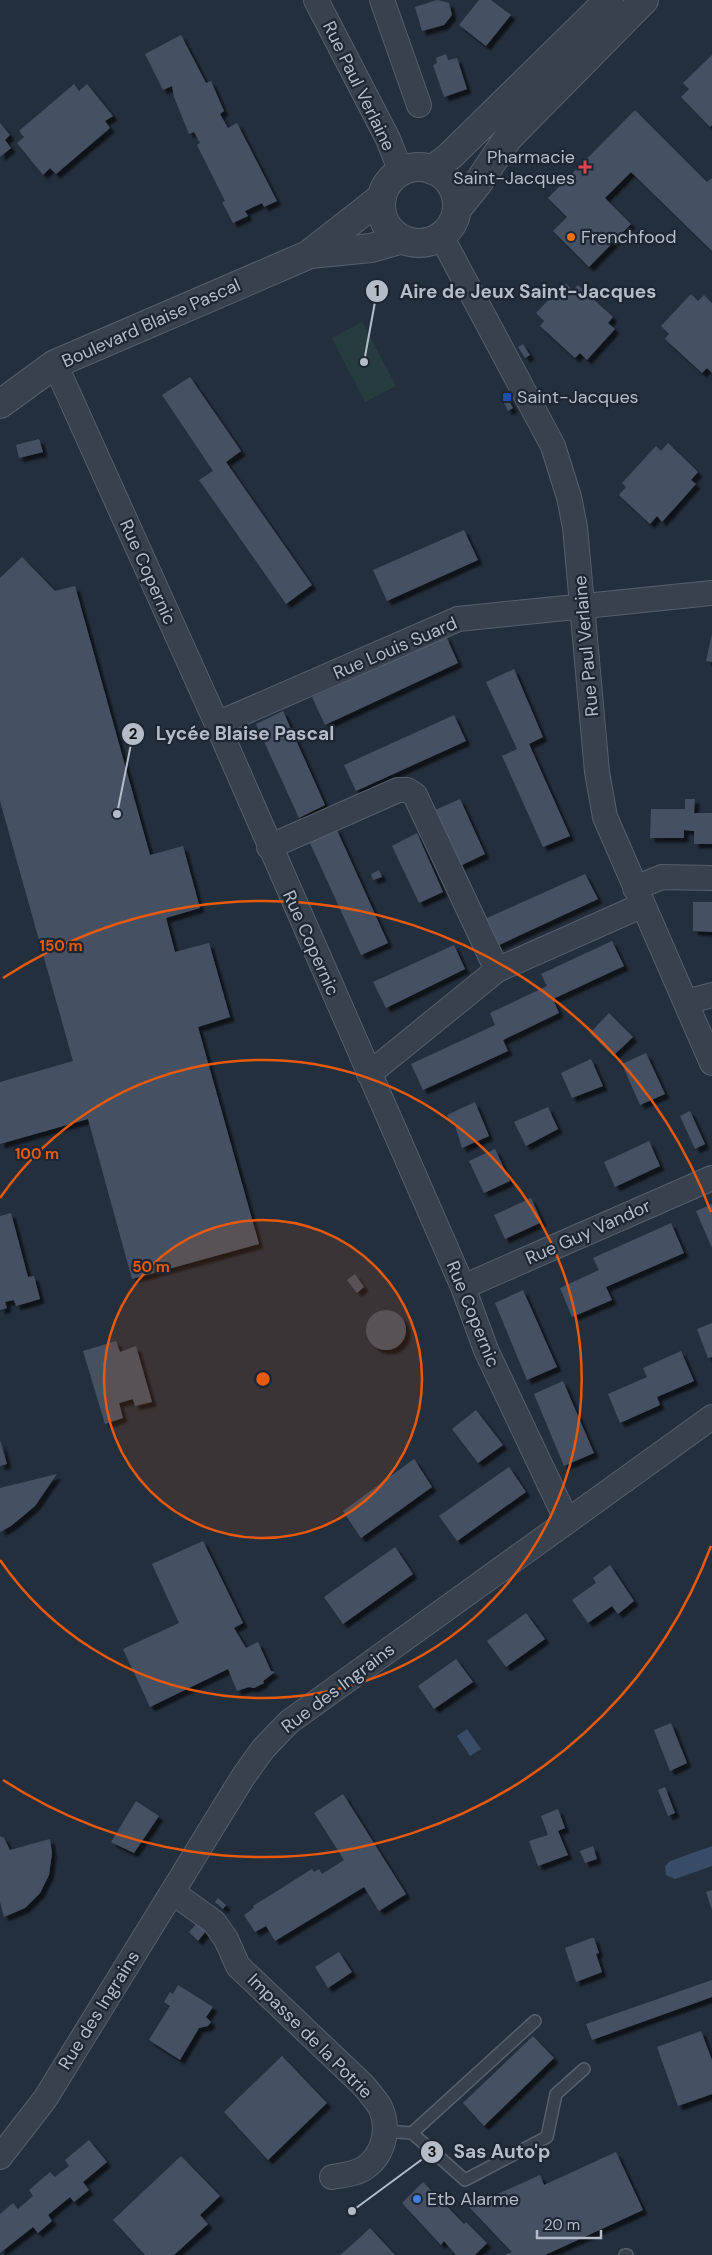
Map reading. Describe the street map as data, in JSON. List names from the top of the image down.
{
  "streets": {
    "street": [
      "Rue Paul Verlaine",
      "Boulevard Blaise Pascal",
      "Rue Copernic",
      "Rue Louis Suard",
      "Rue Guy Vandor",
      "Rue des Ingrains",
      "Impasse de la Potrie"
    ]
  },
  "crossings": [
    ["Rue Paul Verlaine", "Boulevard Blaise Pascal"],
    ["Rue Paul Verlaine", "Rue Louis Suard"],
    ["Boulevard Blaise Pascal", "Rue Copernic"],
    ["Rue Copernic", "Rue Louis Suard"],
    ["Rue Copernic", "Rue Guy Vandor"],
    ["Rue Copernic", "Rue des Ingrains"],
    ["Rue des Ingrains", "Impasse de la Potrie"]
  ],
  "places": {
    "health": ["Pharmacie Saint-Jacques"],
    "other": [
      "Frenchfood",
      "Aire de Jeux Saint-Jacques",
      "Lycée Blaise Pascal",
      "Etb Alarme",
      "Sas Auto'p"
    ],
    "transit": ["Saint-Jacques"]
  },
  "scale_bar": "20 m",
  "rings": ["150 m", "100 m", "50 m"]
}
